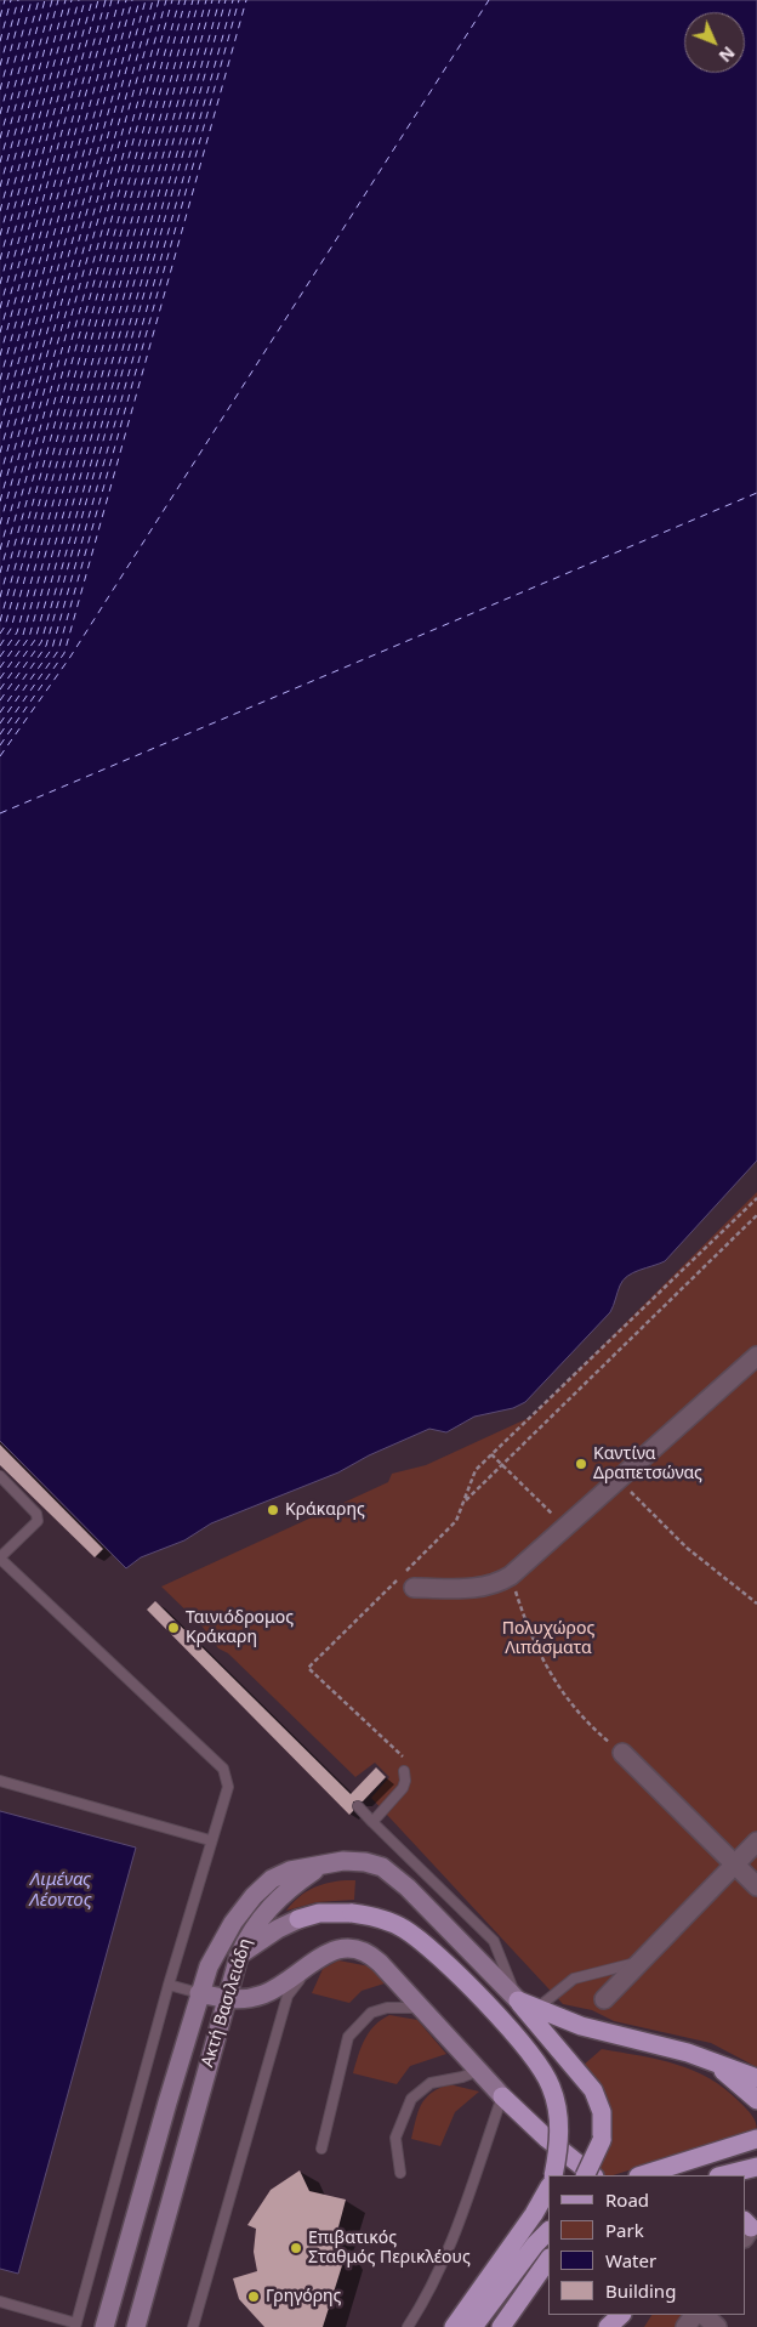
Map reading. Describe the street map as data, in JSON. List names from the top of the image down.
{
  "streets": {
    "street": ["Ακτή Βασιλειάδη"]
  },
  "water": ["Λιμένας Λέοντος"],
  "parks": ["Πολυχώρος Λιπάσματα"],
  "places": [
    "Καντίνα Δραπετσώνας",
    "Κράκαρης",
    "Ταινιόδρομος Κράκαρη",
    "Επιβατικός Σταθμός Περικλέους",
    "Γρηγόρης"
  ],
  "legend": [
    "Road",
    "Park",
    "Water",
    "Building"
  ],
  "north": "bottom right"
}
